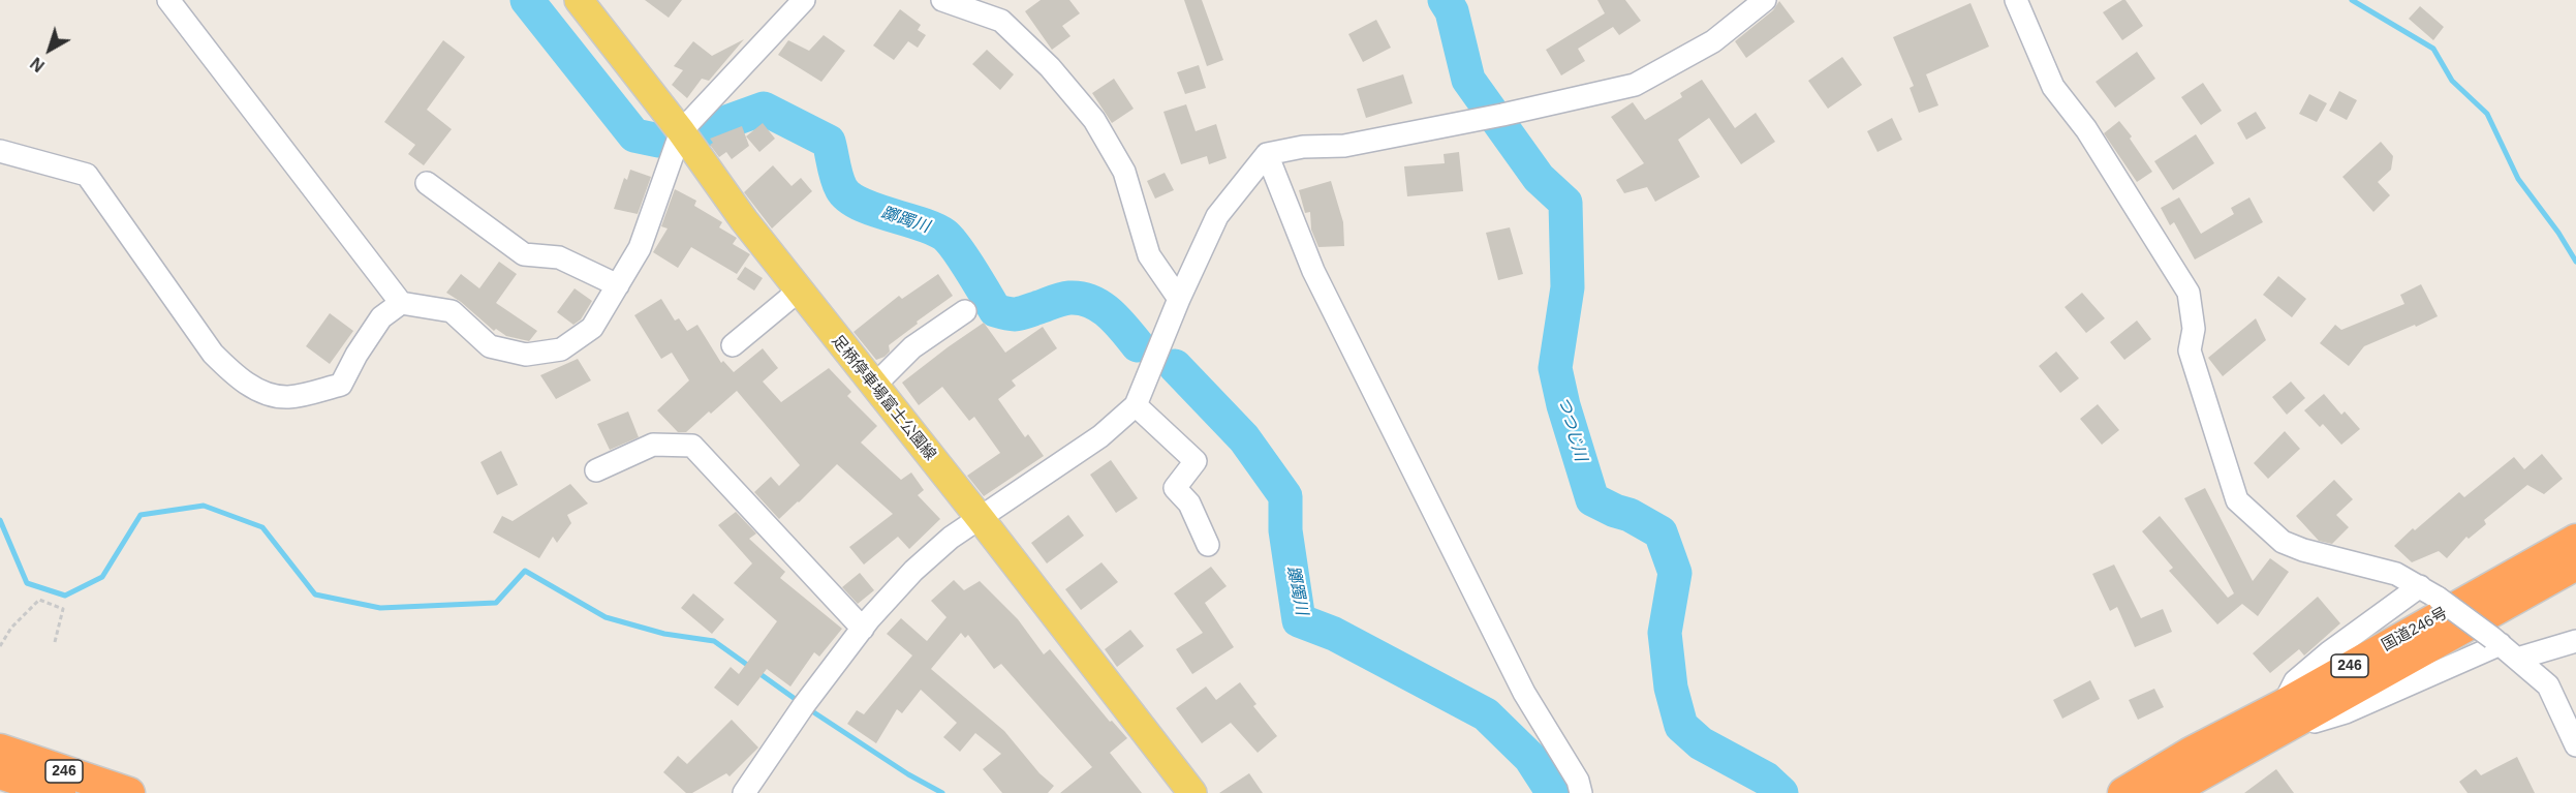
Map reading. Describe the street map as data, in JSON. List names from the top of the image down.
{
  "streets": {
    "highway": ["国道246号", "246"],
    "main road": ["足柄停車場富士公園線"]
  },
  "water": ["躑躅川", "つつじ川"],
  "north": "bottom left"
}
